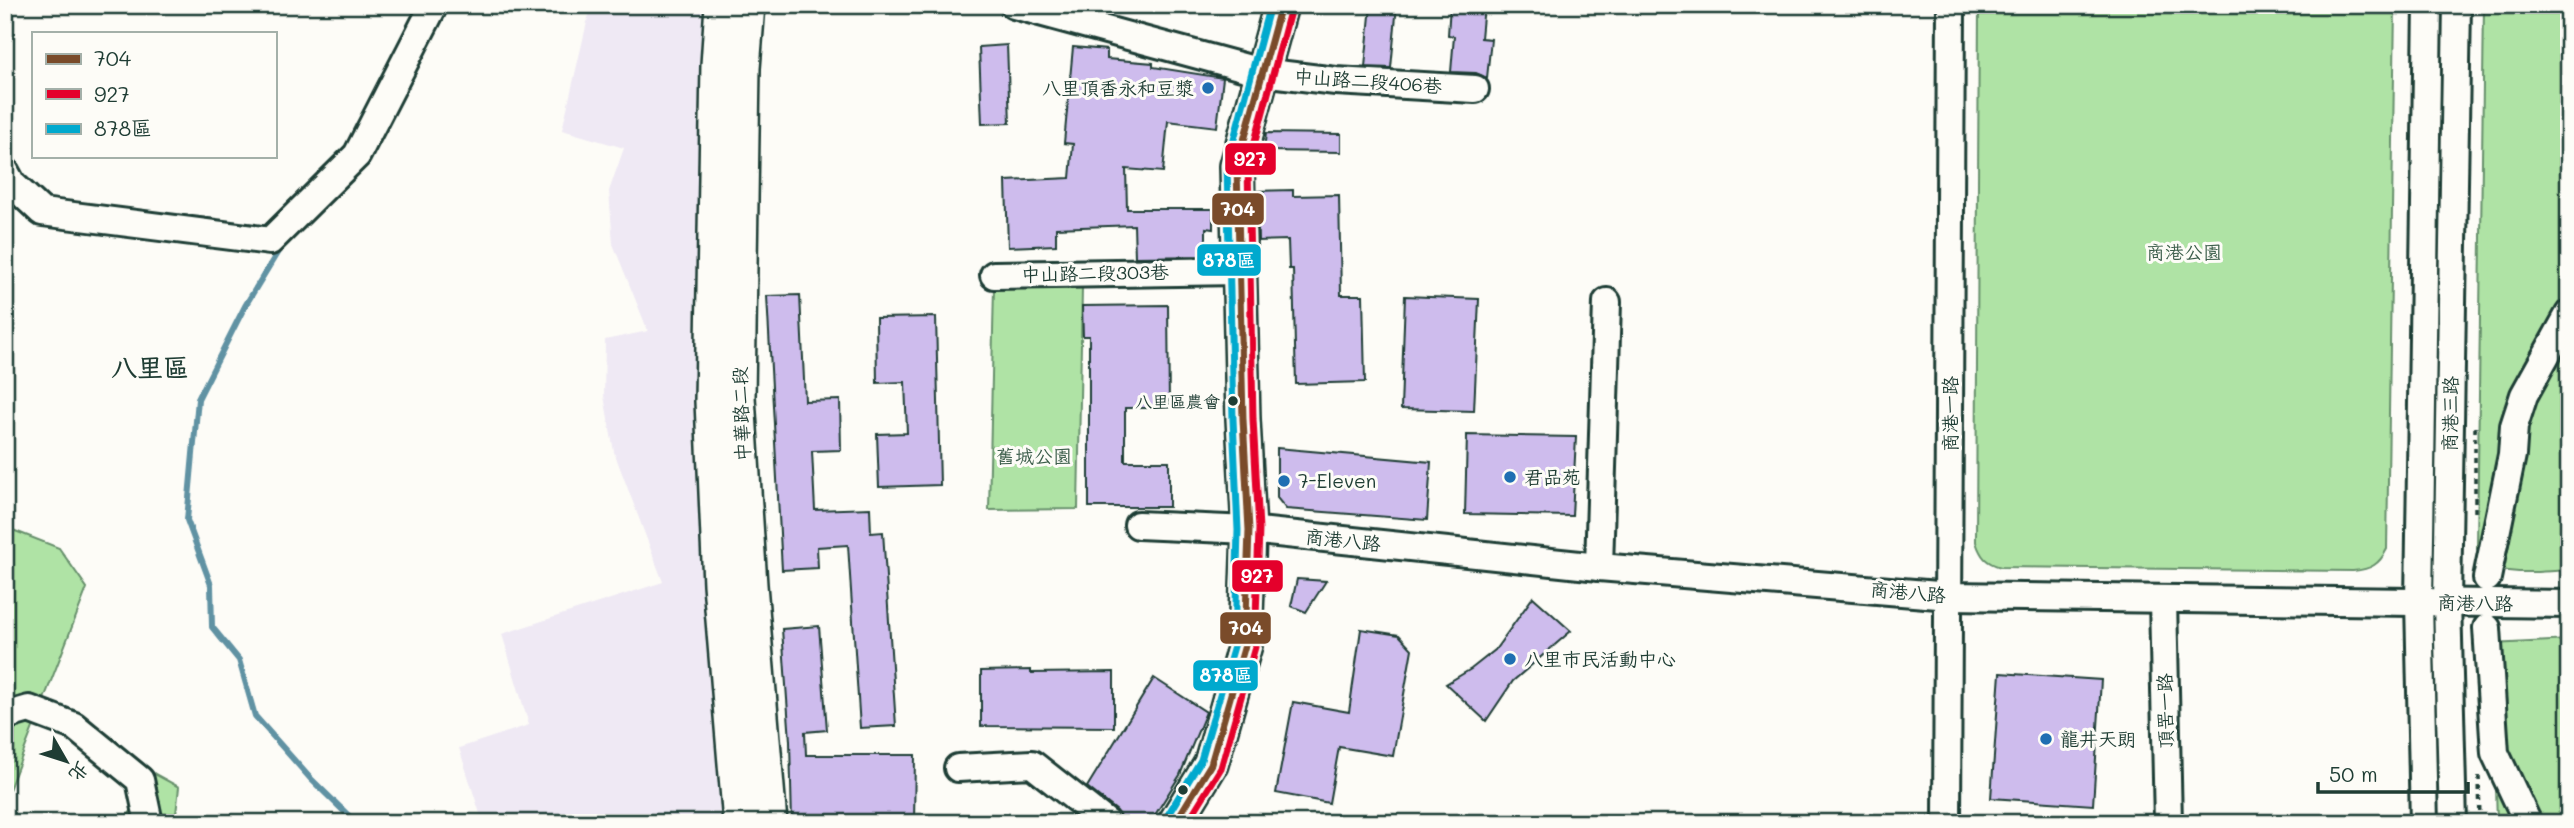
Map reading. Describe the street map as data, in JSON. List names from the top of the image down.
{
  "streets": {
    "main road": ["中華路二段"],
    "street": [
      "中山路二段406巷",
      "中山路二段303巷",
      "商港一路",
      "商港三路",
      "商港八路",
      "頂罟一路"
    ]
  },
  "crossings": [
    ["商港一路", "商港八路"],
    ["商港三路", "商港八路"],
    ["商港八路", "頂罟一路"]
  ],
  "districts": ["八里區"],
  "parks": ["商港公園", "舊城公園"],
  "places": [
    "八里頂香永和豆漿",
    "八里區農會",
    "君品苑",
    "7-Eleven",
    "八里市民活動中心",
    "龍井天朗"
  ],
  "lines": ["transit line 704", "transit line 878區", "transit line 927"],
  "legend": ["704", "927", "878區"],
  "scale_bar": "50 m",
  "north": "bottom right"
}
